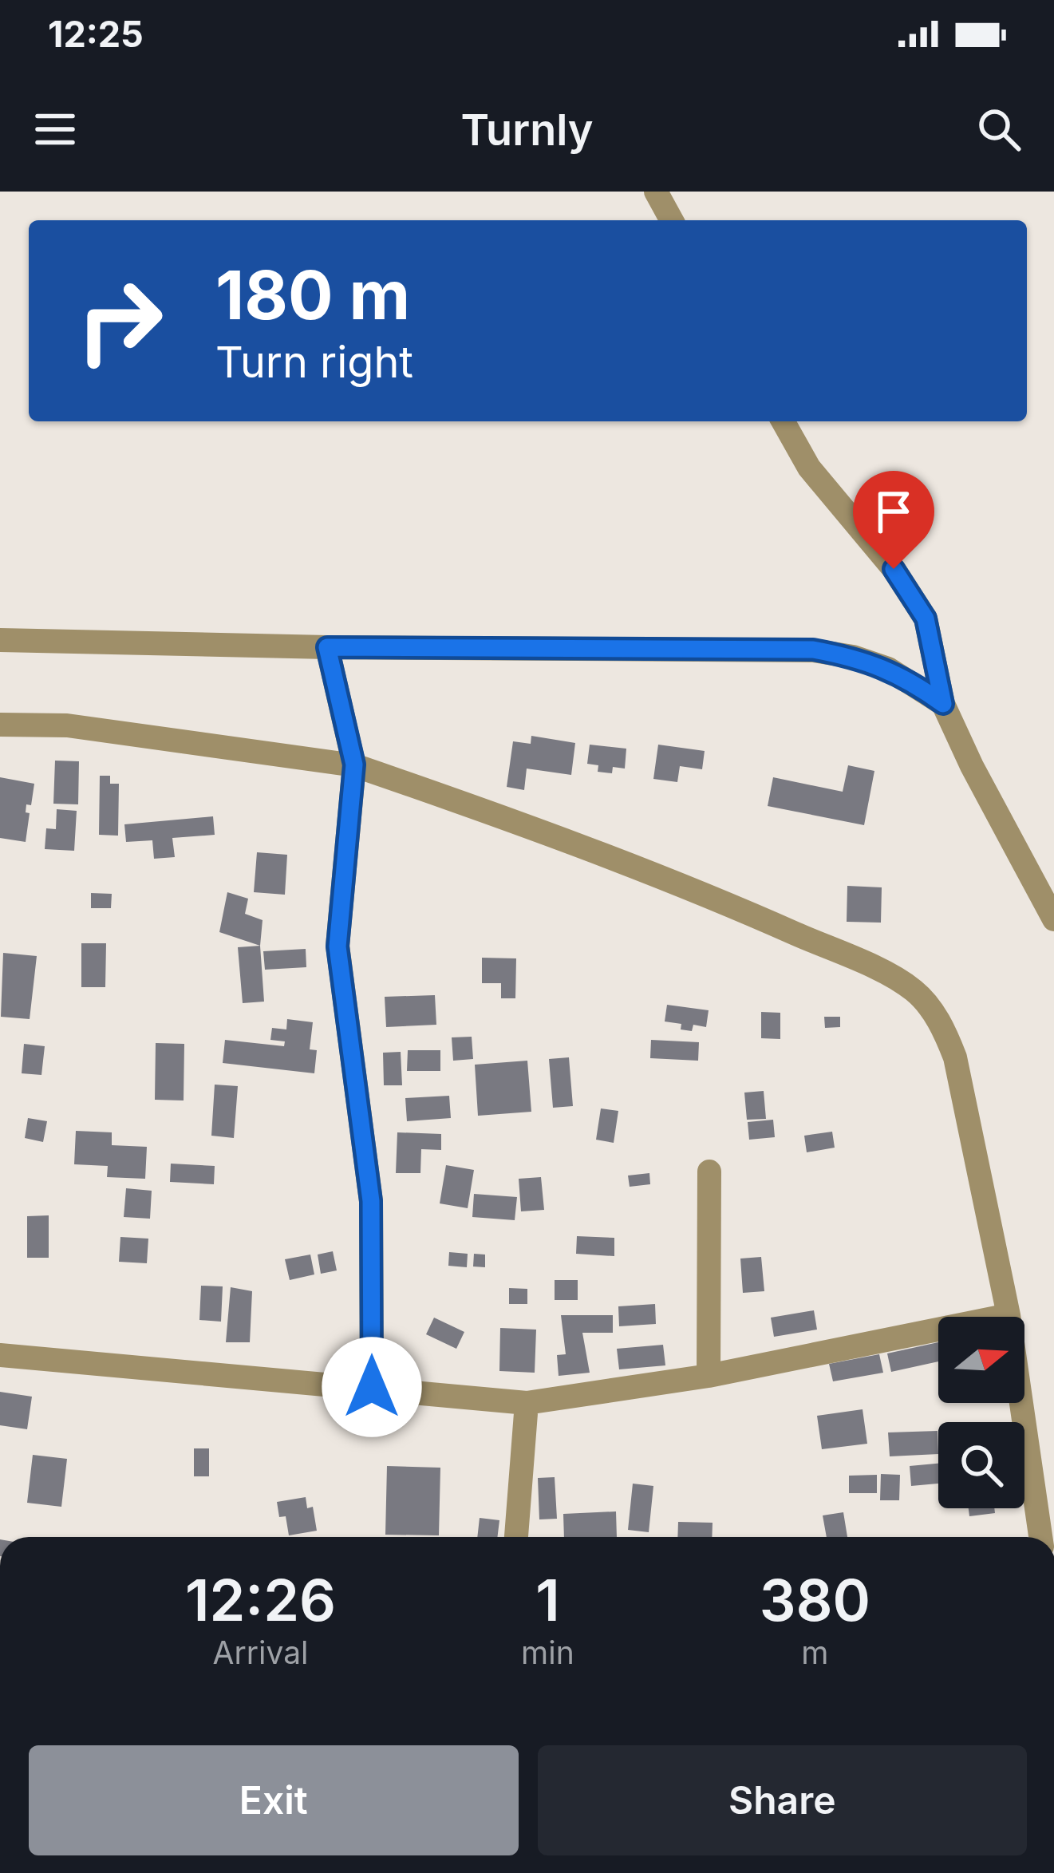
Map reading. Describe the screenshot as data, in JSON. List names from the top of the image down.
{
  "north": "right",
  "page": {
    "status": "12:25",
    "header": "Turnly",
    "turn": ["180 m", "Turn right"],
    "eta": [
      "12:26",
      "Arrival",
      "1",
      "min",
      "380",
      "m"
    ],
    "buttons": ["Exit", "Share"]
  }
}
